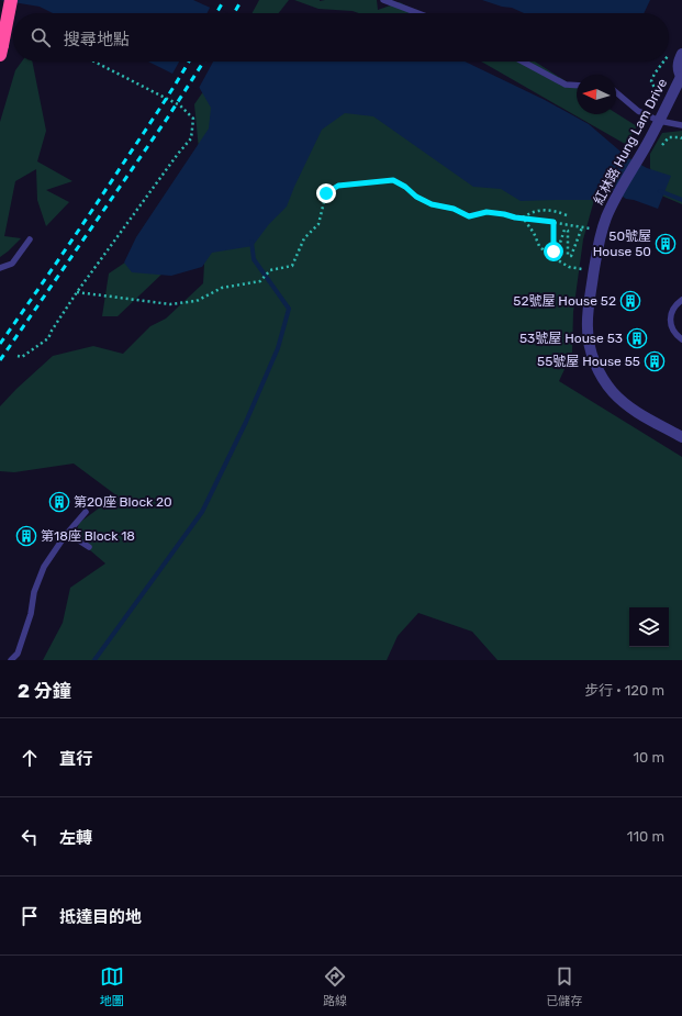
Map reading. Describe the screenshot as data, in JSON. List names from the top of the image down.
{
  "streets": {
    "street": ["紅林路 Hung Lam Drive"]
  },
  "places": {
    "building": [
      "50號屋 House 50",
      "52號屋 House 52",
      "53號屋 House 53",
      "55號屋 House 55",
      "第20座 Block 20",
      "第18座 Block 18"
    ]
  },
  "north": "left",
  "page": {
    "search": "搜尋地點",
    "heading": ["2 分鐘", "步行 · 120 m"],
    "list": [
      ["直行", "10 m"],
      ["左轉", "110 m"],
      "抵達目的地"
    ],
    "nav": ["地圖", "路線", "已儲存"]
  }
}
